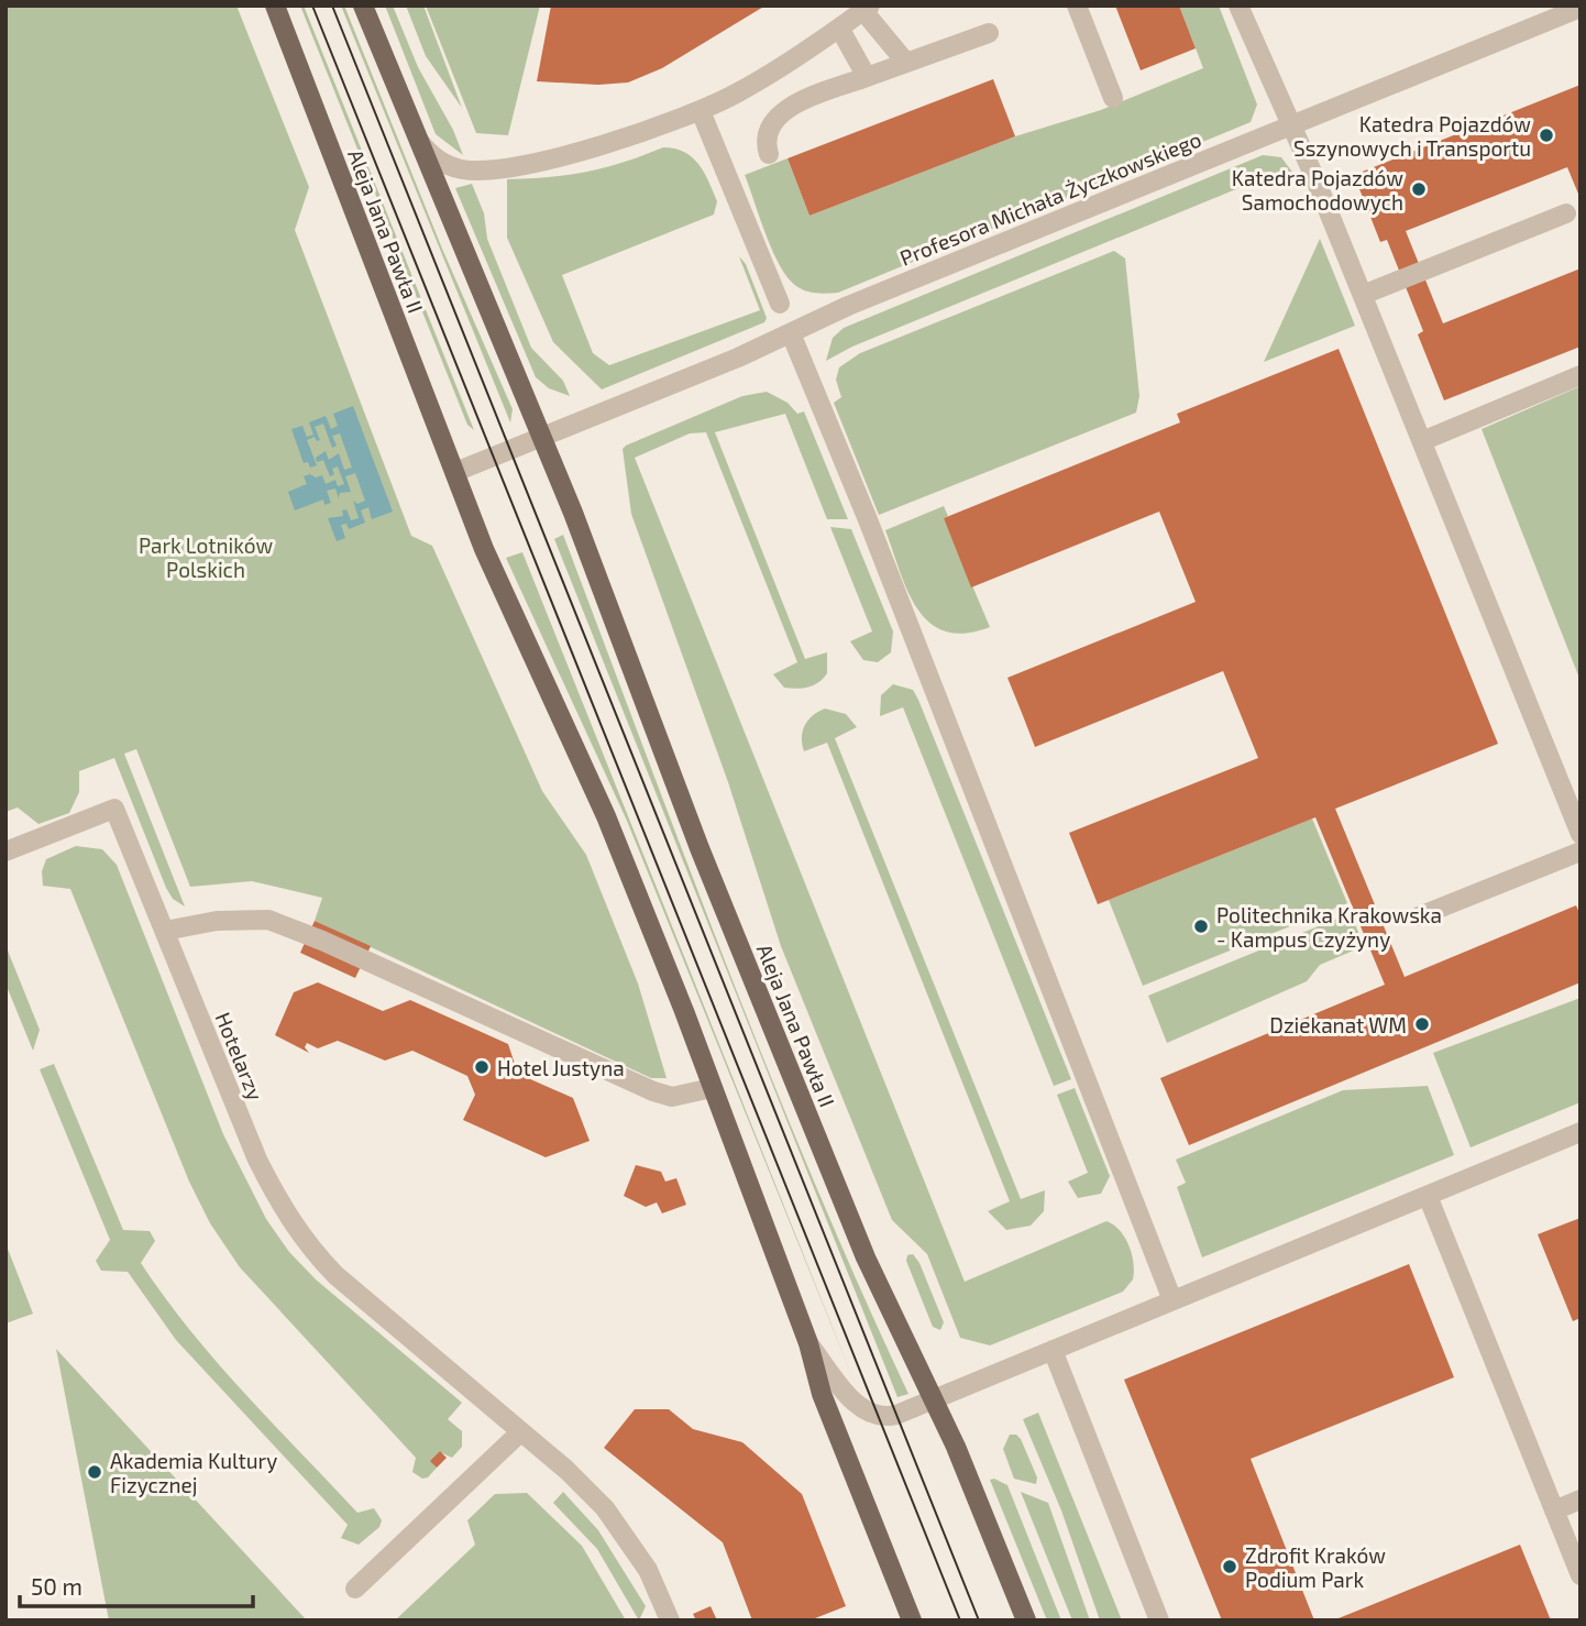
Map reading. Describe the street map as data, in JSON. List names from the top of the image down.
{
  "streets": {
    "main road": ["Aleja Jana Pawła II"],
    "street": ["Profesora Michała Życzkowskiego", "Hotelarzy"]
  },
  "crossings": [
    ["Profesora Michała Życzkowskiego", "Aleja Jana Pawła II"]
  ],
  "parks": ["Park Lotników Polskich"],
  "places": [
    "Katedra Pojazdów Sszynowych i Transportu",
    "Katedra Pojazdów Samochodowych",
    "Politechnika Krakowska - Kampus Czyżyny",
    "Dziekanat WM",
    "Hotel Justyna",
    "Akademia Kultury Fizycznej",
    "Zdrofit Kraków Podium Park"
  ],
  "scale_bar": "50 m"
}
